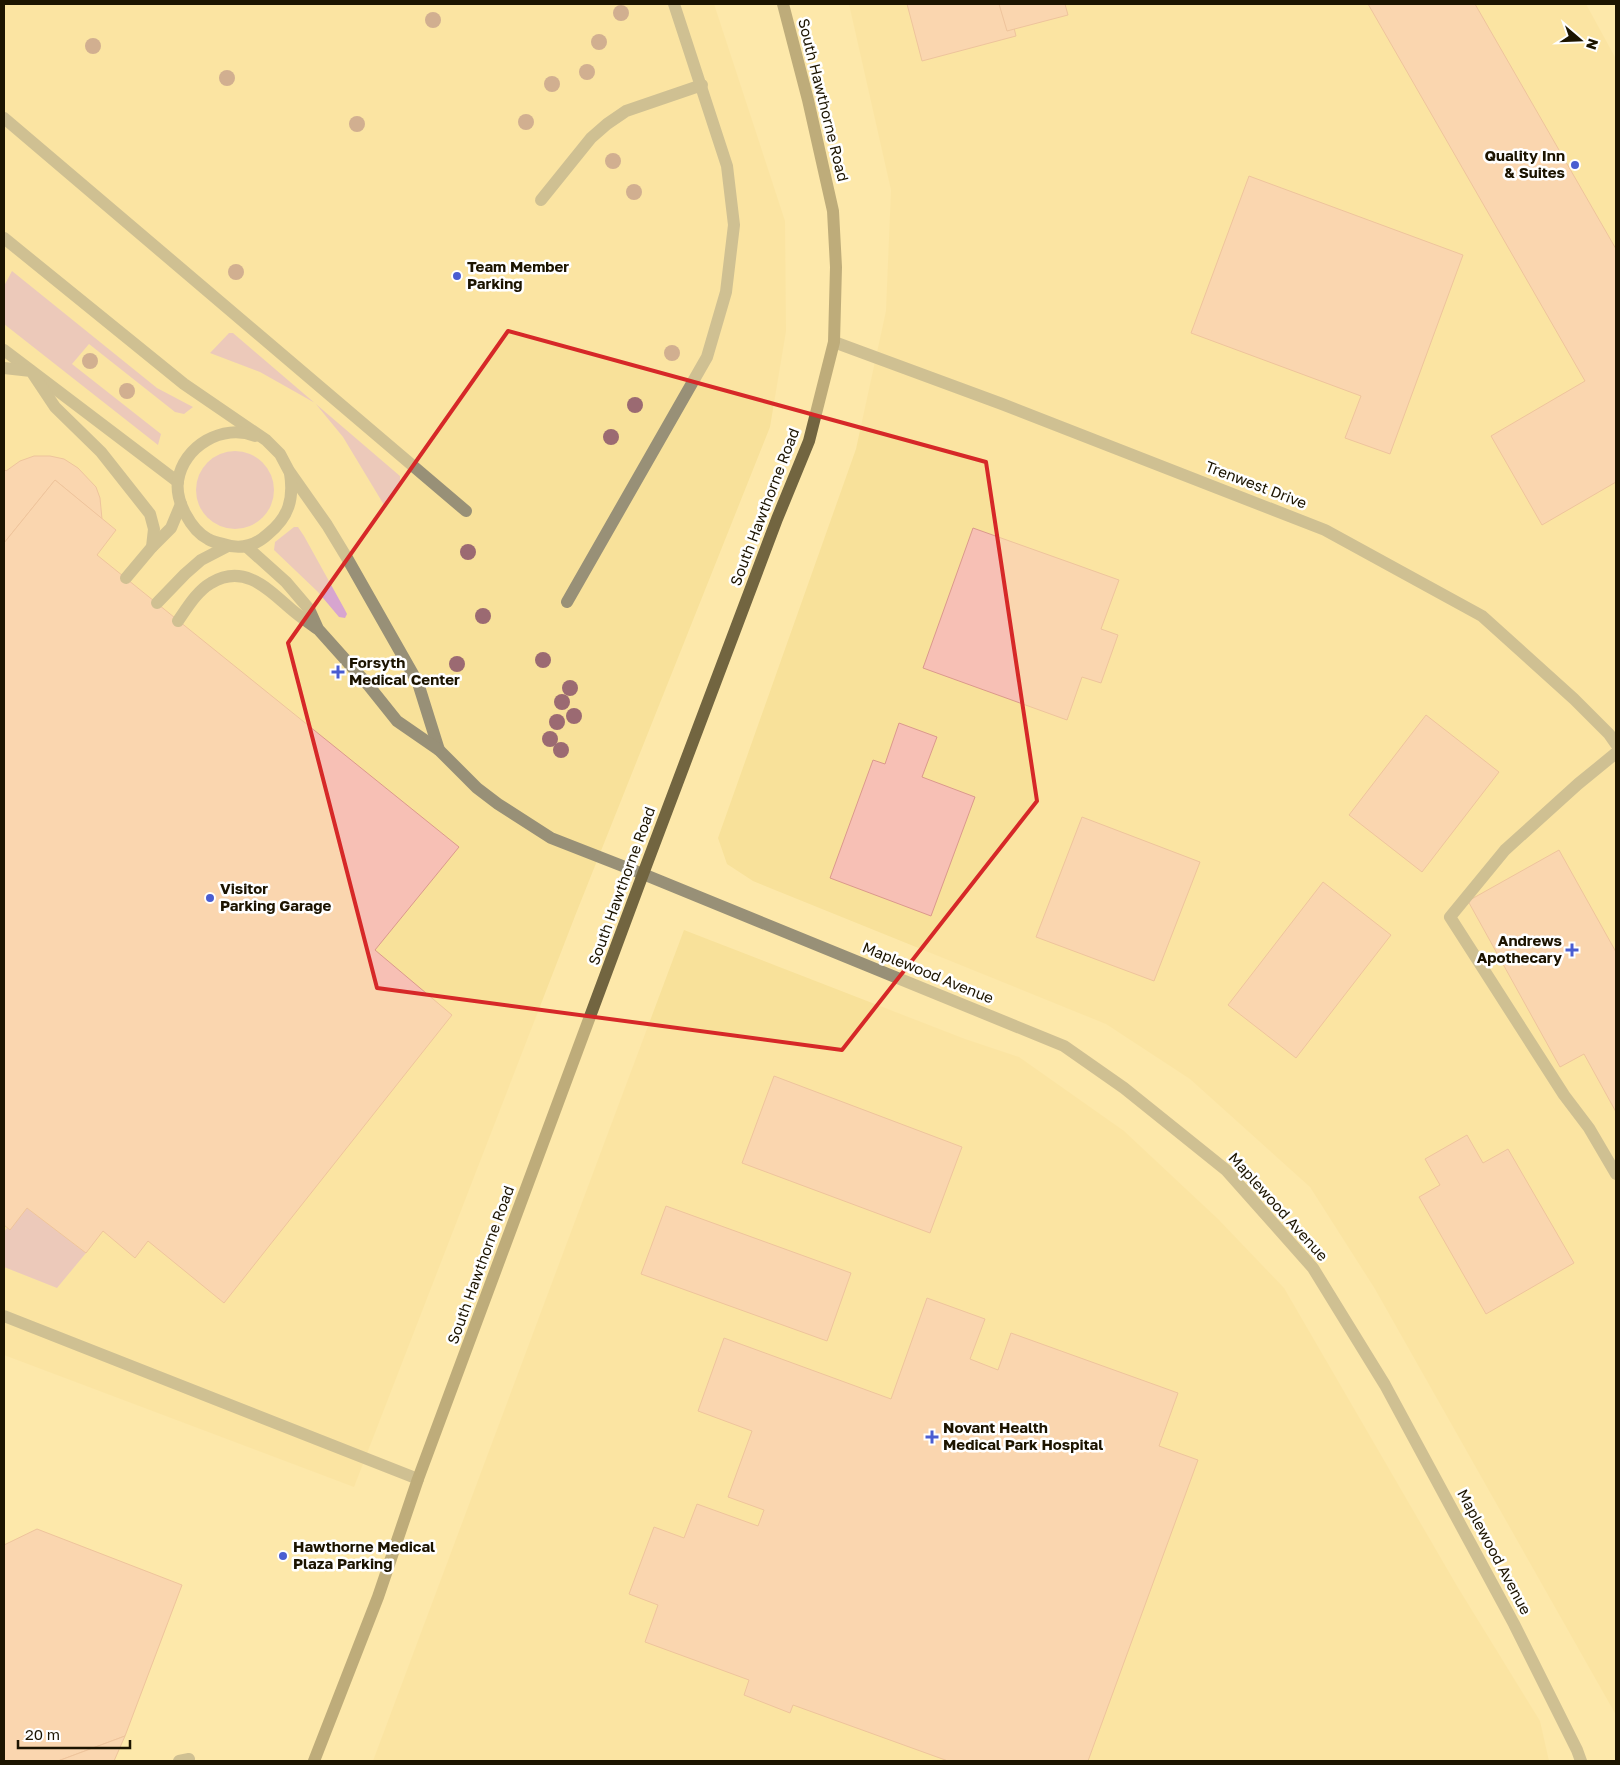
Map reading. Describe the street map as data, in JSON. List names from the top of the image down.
{
  "streets": {
    "main road": ["South Hawthorne Road"],
    "street": ["Trenwest Drive", "Maplewood Avenue"]
  },
  "crossings": [
    ["South Hawthorne Road", "Trenwest Drive"],
    ["South Hawthorne Road", "Maplewood Avenue"]
  ],
  "places": {
    "other": [
      "Quality Inn & Suites",
      "Team Member Parking",
      "Visitor Parking Garage",
      "Hawthorne Medical Plaza Parking"
    ],
    "health": ["Forsyth Medical Center", "Andrews Apothecary", "Novant Health Medical Park Hospital"]
  },
  "scale_bar": "20 m",
  "north": "right"
}
